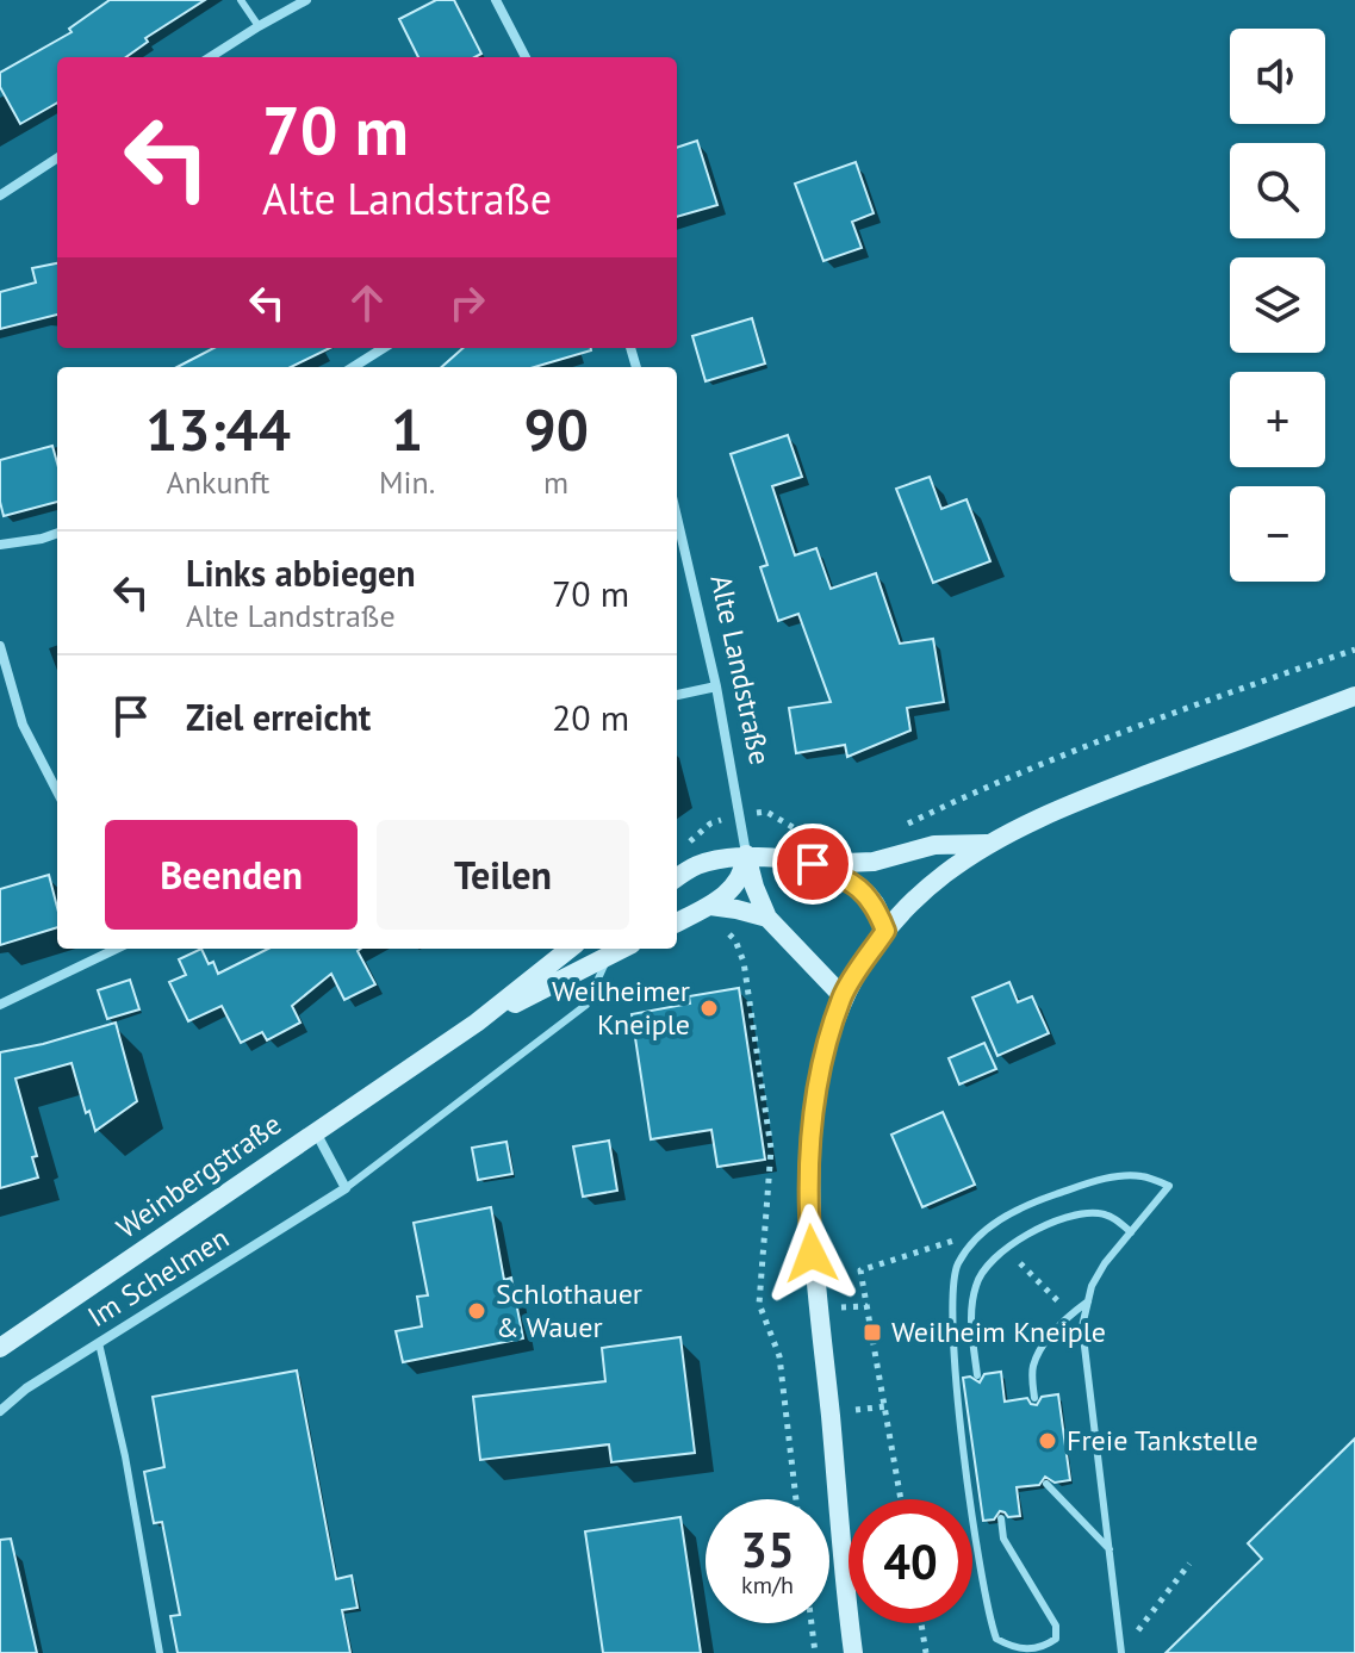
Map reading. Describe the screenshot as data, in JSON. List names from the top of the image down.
{
  "streets": {
    "street": ["Alte Landstraße", "Weinbergstraße", "Im Schelmen"]
  },
  "places": {
    "other": ["Weilheimer Kneiple", "Schlothauer & Wauer", "Freie Tankstelle"],
    "transit": ["Weilheim Kneiple"]
  },
  "page": {
    "map_buttons": ["+", "−"],
    "turn": ["70 m", "Alte Landstraße"],
    "eta": [
      "13:44",
      "Ankunft",
      "1",
      "Min.",
      "90",
      "m"
    ],
    "list": [
      {
        "name": "Links abbiegen",
        "note": "Alte Landstraße",
        "value": "70 m"
      },
      {
        "name": "Ziel erreicht",
        "value": "20 m"
      }
    ],
    "buttons": ["Beenden", "Teilen"],
    "speed": "35 km/h",
    "limit": "40"
  }
}
